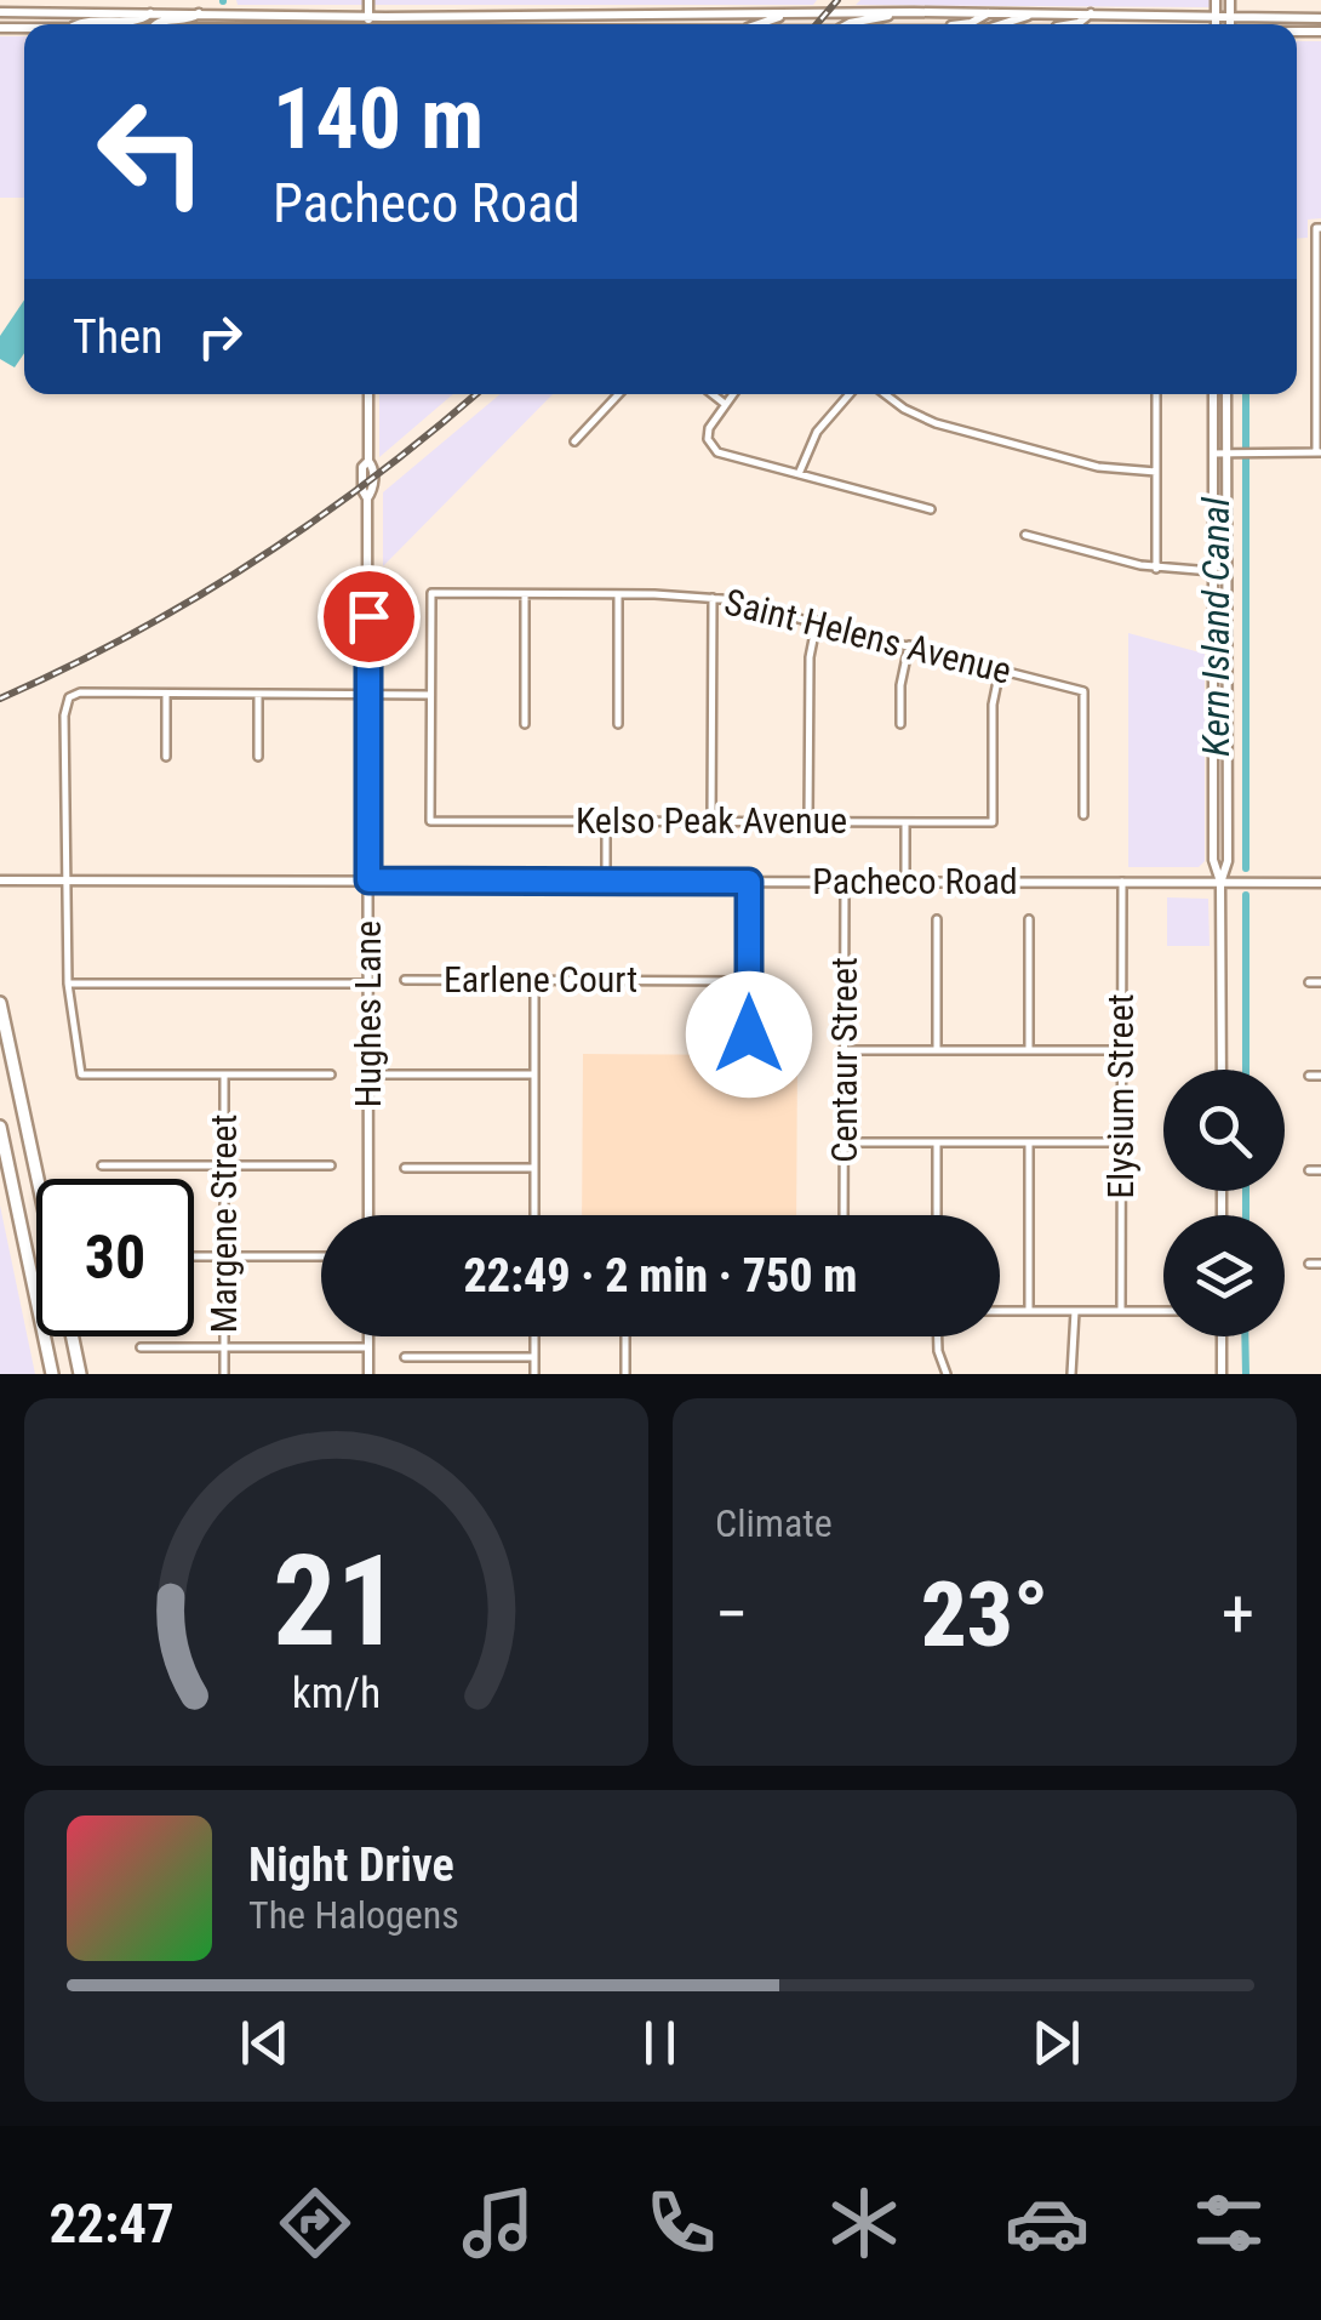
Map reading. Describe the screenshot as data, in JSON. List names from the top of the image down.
{
  "streets": {
    "street": [
      "Saint Helens Avenue",
      "Kelso Peak Avenue",
      "Pacheco Road",
      "Earlene Court",
      "Hughes Lane",
      "Centaur Street",
      "Elysium Street",
      "Margene Street"
    ]
  },
  "crossings": [
    ["Saint Helens Avenue", "Kelso Peak Avenue"],
    ["Pacheco Road", "Hughes Lane"],
    ["Pacheco Road", "Centaur Street"],
    ["Pacheco Road", "Elysium Street"]
  ],
  "water": ["Kern Island Canal"],
  "page": {
    "turn": ["140 m", "Pacheco Road"],
    "then": "Then",
    "limit": "30",
    "trip": "22:49 · 2 min · 750 m",
    "tile": "Climate",
    "heat": ["−", "23°", "+"],
    "song": ["Night Drive", "The Halogens"],
    "tabs": "22:47",
    "gauge": ["21", "km/h"]
  }
}
